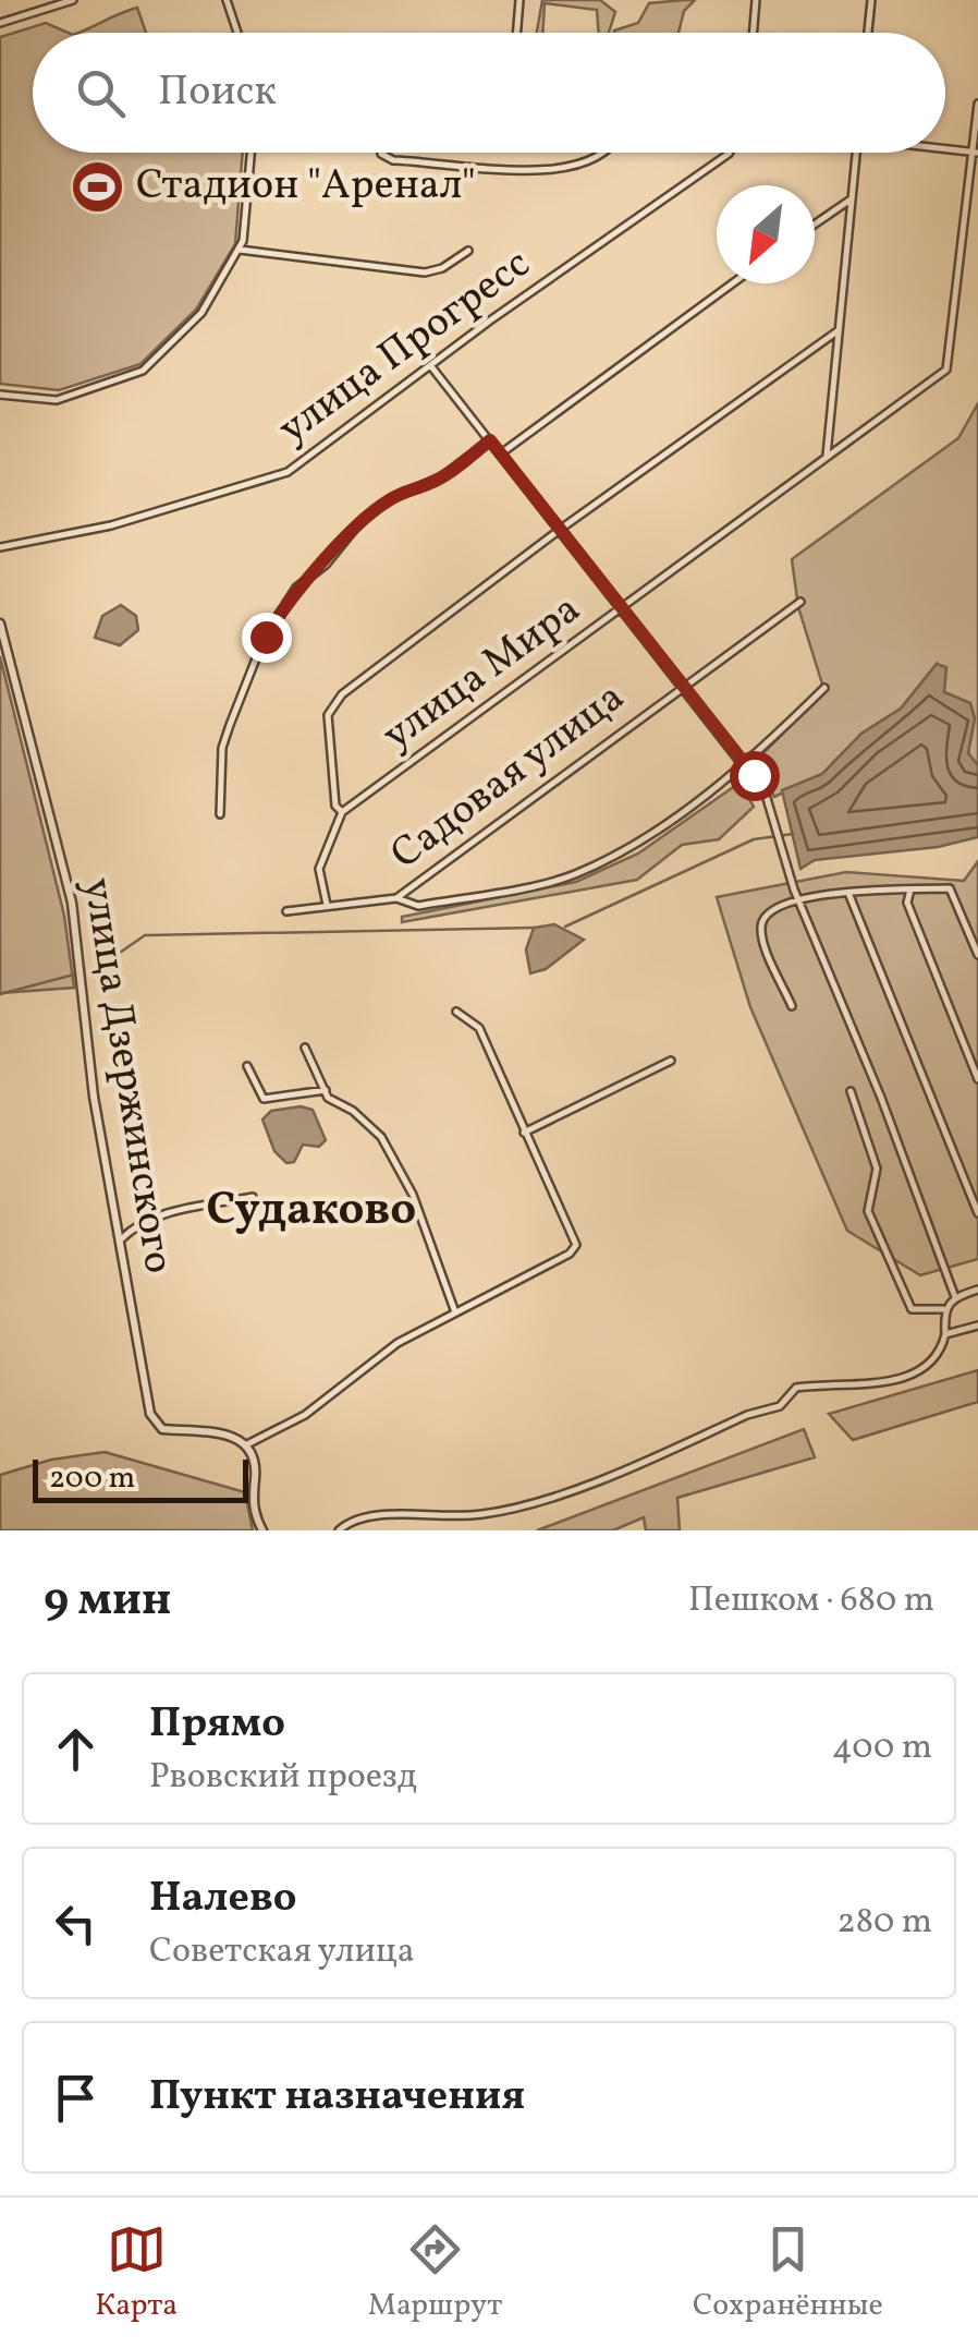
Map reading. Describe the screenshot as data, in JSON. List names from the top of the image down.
{
  "streets": {
    "street": [
      "улица Прогресс",
      "улица Мира",
      "Садовая улица",
      "улица Дзержинского"
    ]
  },
  "districts": ["Судаково"],
  "places": {
    "sports": ["Стадион \"Аренал\""]
  },
  "scale_bar": "200 m",
  "north": "bottom left",
  "page": {
    "search": "Поиск",
    "scale": "200 m",
    "heading": ["9 мин", "Пешком · 680 m"],
    "list": [
      ["Прямо", "Рвовский проезд", "400 m"],
      ["Налево", "Советская улица", "280 m"],
      "Пункт назначения"
    ],
    "nav": ["Карта", "Маршрут", "Сохранённые"]
  }
}
